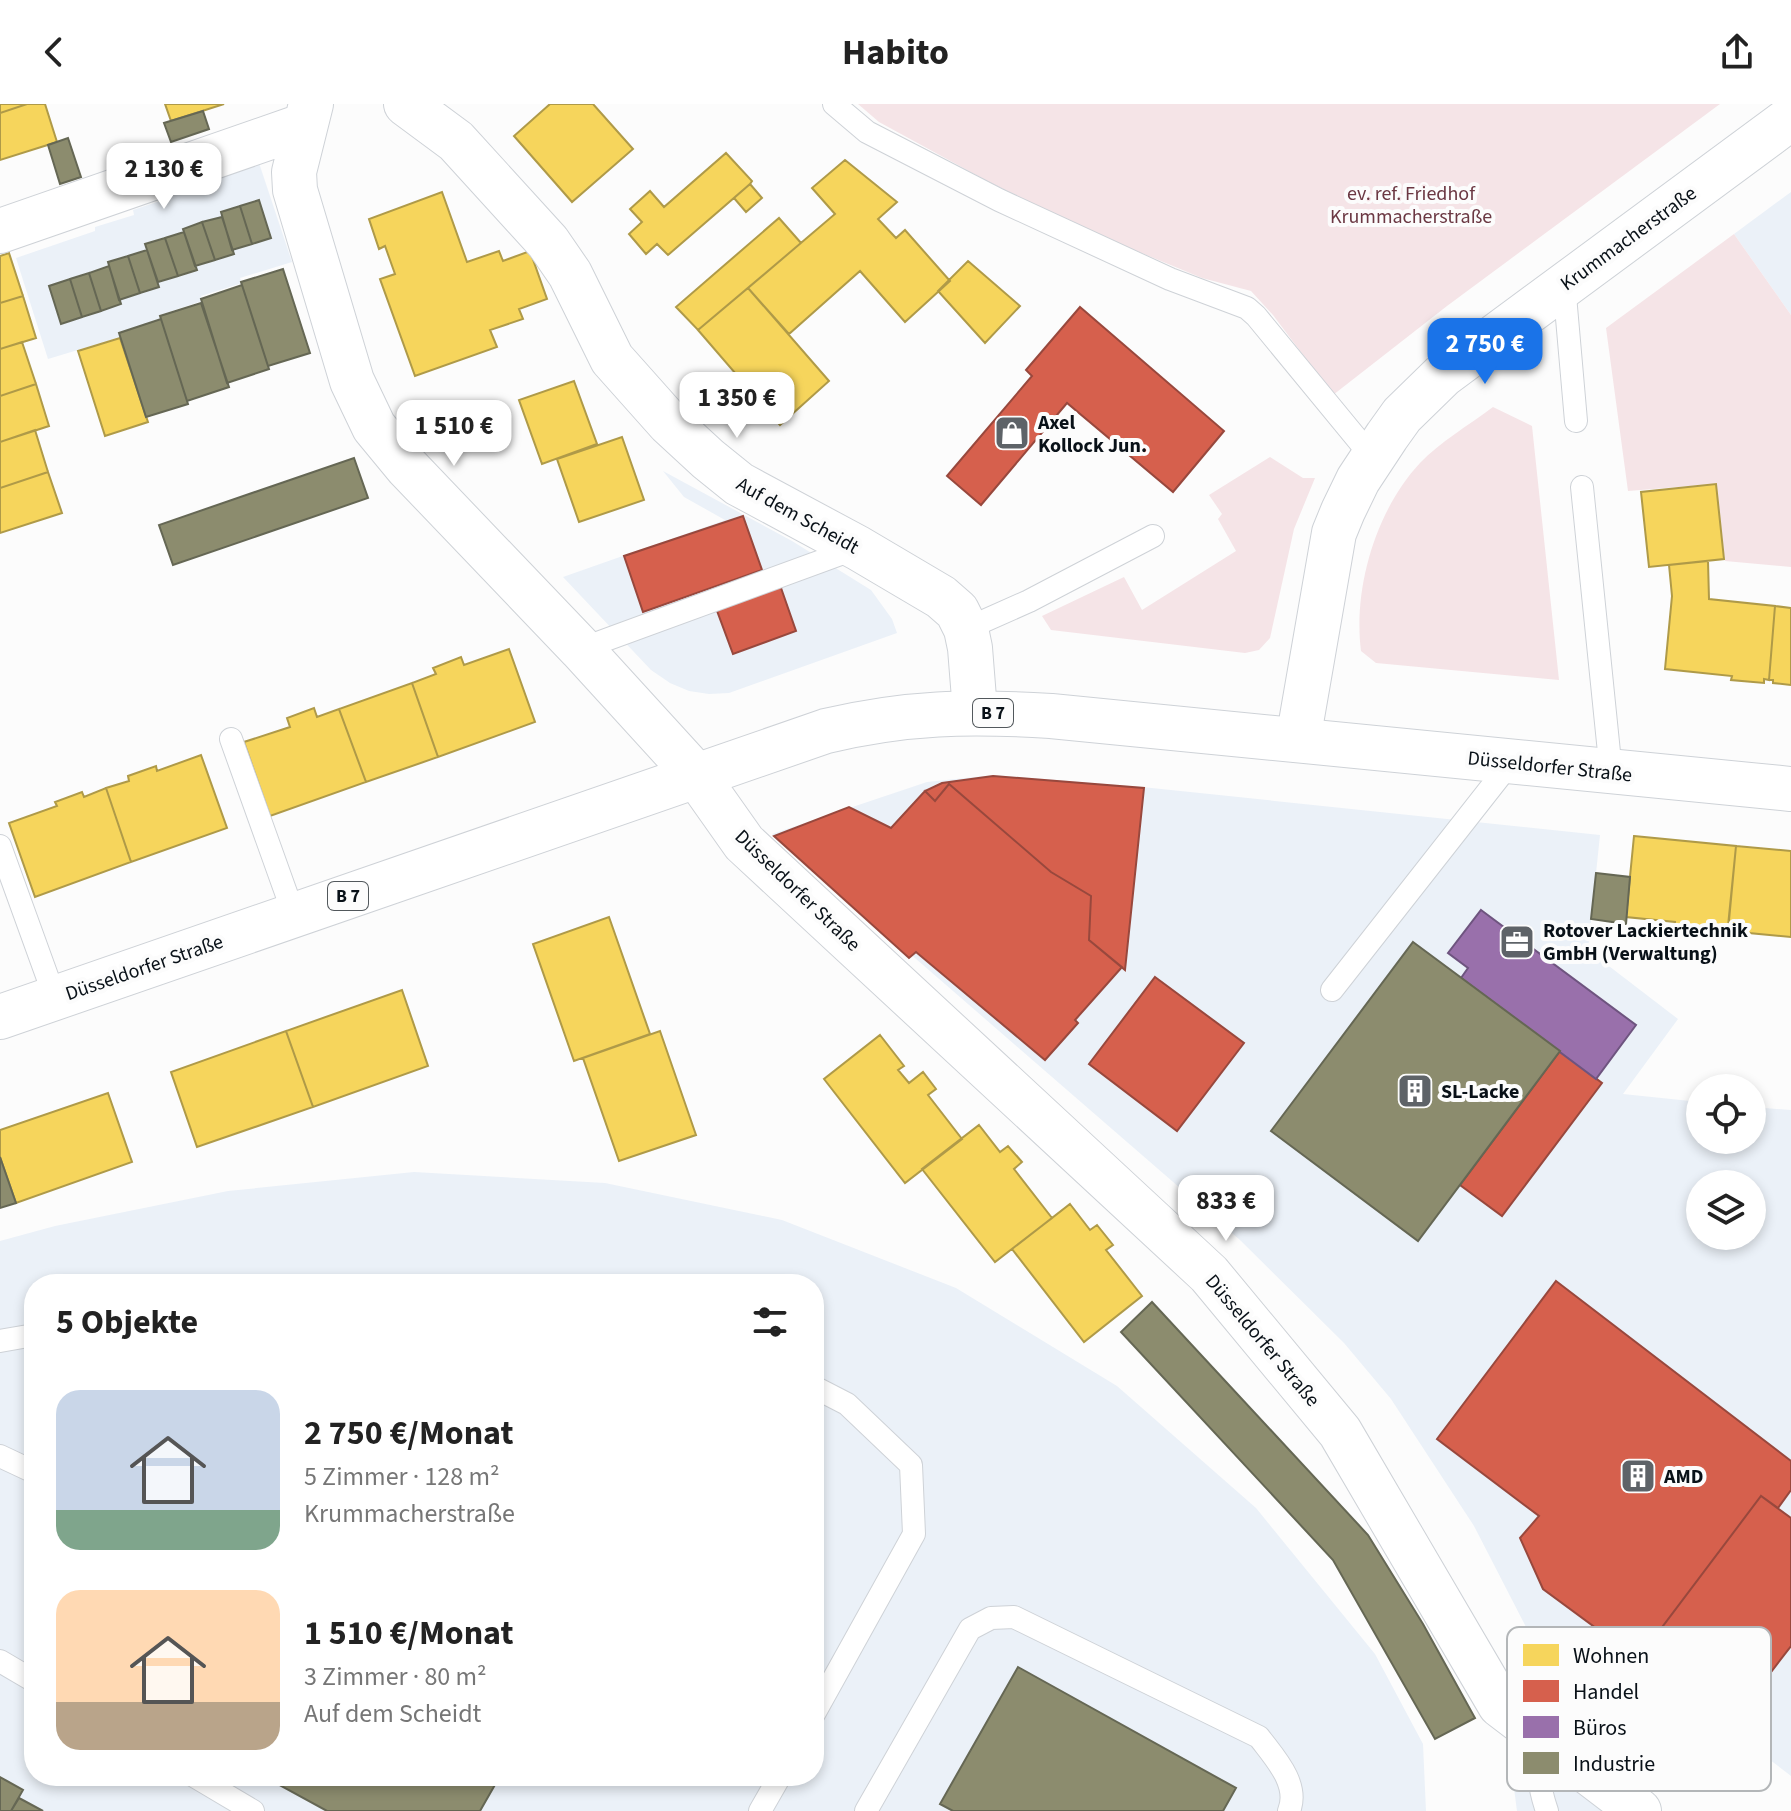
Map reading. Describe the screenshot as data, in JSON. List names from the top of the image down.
{
  "streets": {
    "street": [
      "Krummacherstraße",
      "Auf dem Scheidt",
      "B 7",
      "Düsseldorfer Straße"
    ]
  },
  "crossings": [
    ["Krummacherstraße", "Düsseldorfer Straße"]
  ],
  "parks": ["ev. ref. Friedhof Krummacherstraße"],
  "places": {
    "shop": ["Axel Kollock Jun."],
    "office": ["Rotover Lackiertechnik GmbH (Verwaltung)"],
    "building": ["SL-Lacke", "AMD"]
  },
  "legend": [
    "Wohnen",
    "Handel",
    "Büros",
    "Industrie"
  ],
  "page": {
    "header": "Habito",
    "price": [
      "2 130 €",
      "2 750 €",
      "1 350 €",
      "1 510 €",
      "833 €"
    ],
    "heading": "5 Objekte",
    "list": [
      {
        "name": "2 750 €/Monat",
        "note": "5 Zimmer · 128 m² · Krummacherstraße"
      },
      {
        "name": "1 510 €/Monat",
        "note": "3 Zimmer · 80 m² · Auf dem Scheidt"
      }
    ]
  }
}
